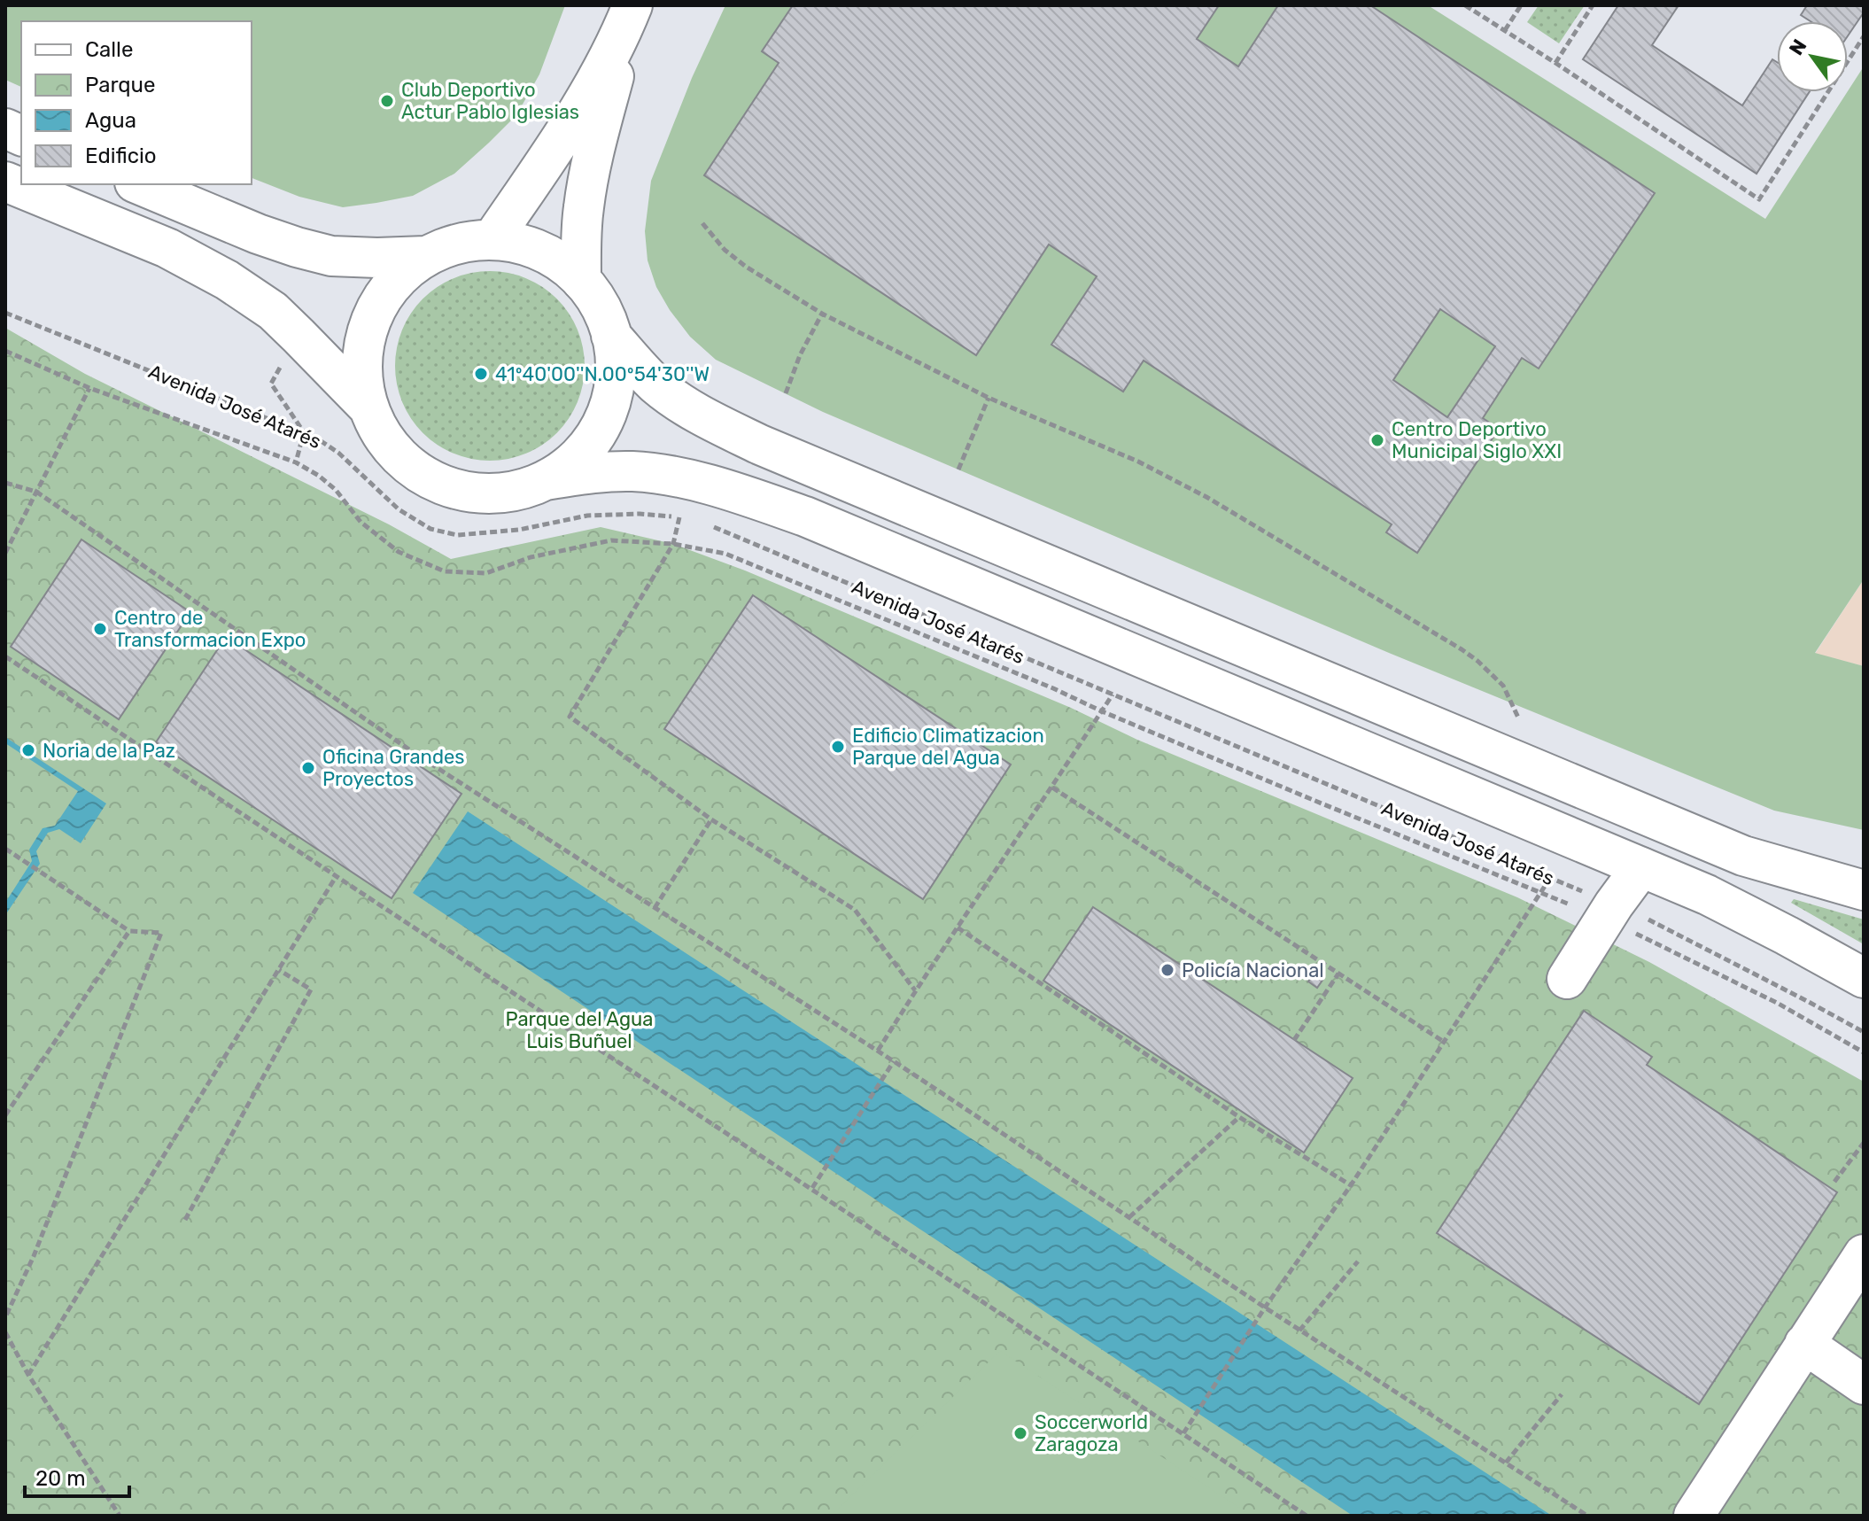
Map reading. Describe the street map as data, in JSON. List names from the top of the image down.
{
  "streets": {
    "path": ["Avenida José Atarés"]
  },
  "parks": ["Parque del Agua Luis Buñuel"],
  "places": [
    "Club Deportivo Actur Pablo Iglesias",
    "41º40'00''N.00º54'30''W",
    "Centro Deportivo Municipal Siglo XXI",
    "Centro de Transformacion Expo",
    "Edificio Climatizacion Parque del Agua",
    "Noria de la Paz",
    "Oficina Grandes Proyectos",
    "Policía Nacional",
    "Soccerworld Zaragoza"
  ],
  "legend": [
    "Calle",
    "Parque",
    "Agua",
    "Edificio"
  ],
  "scale_bar": "20 m",
  "north": "top left"
}
